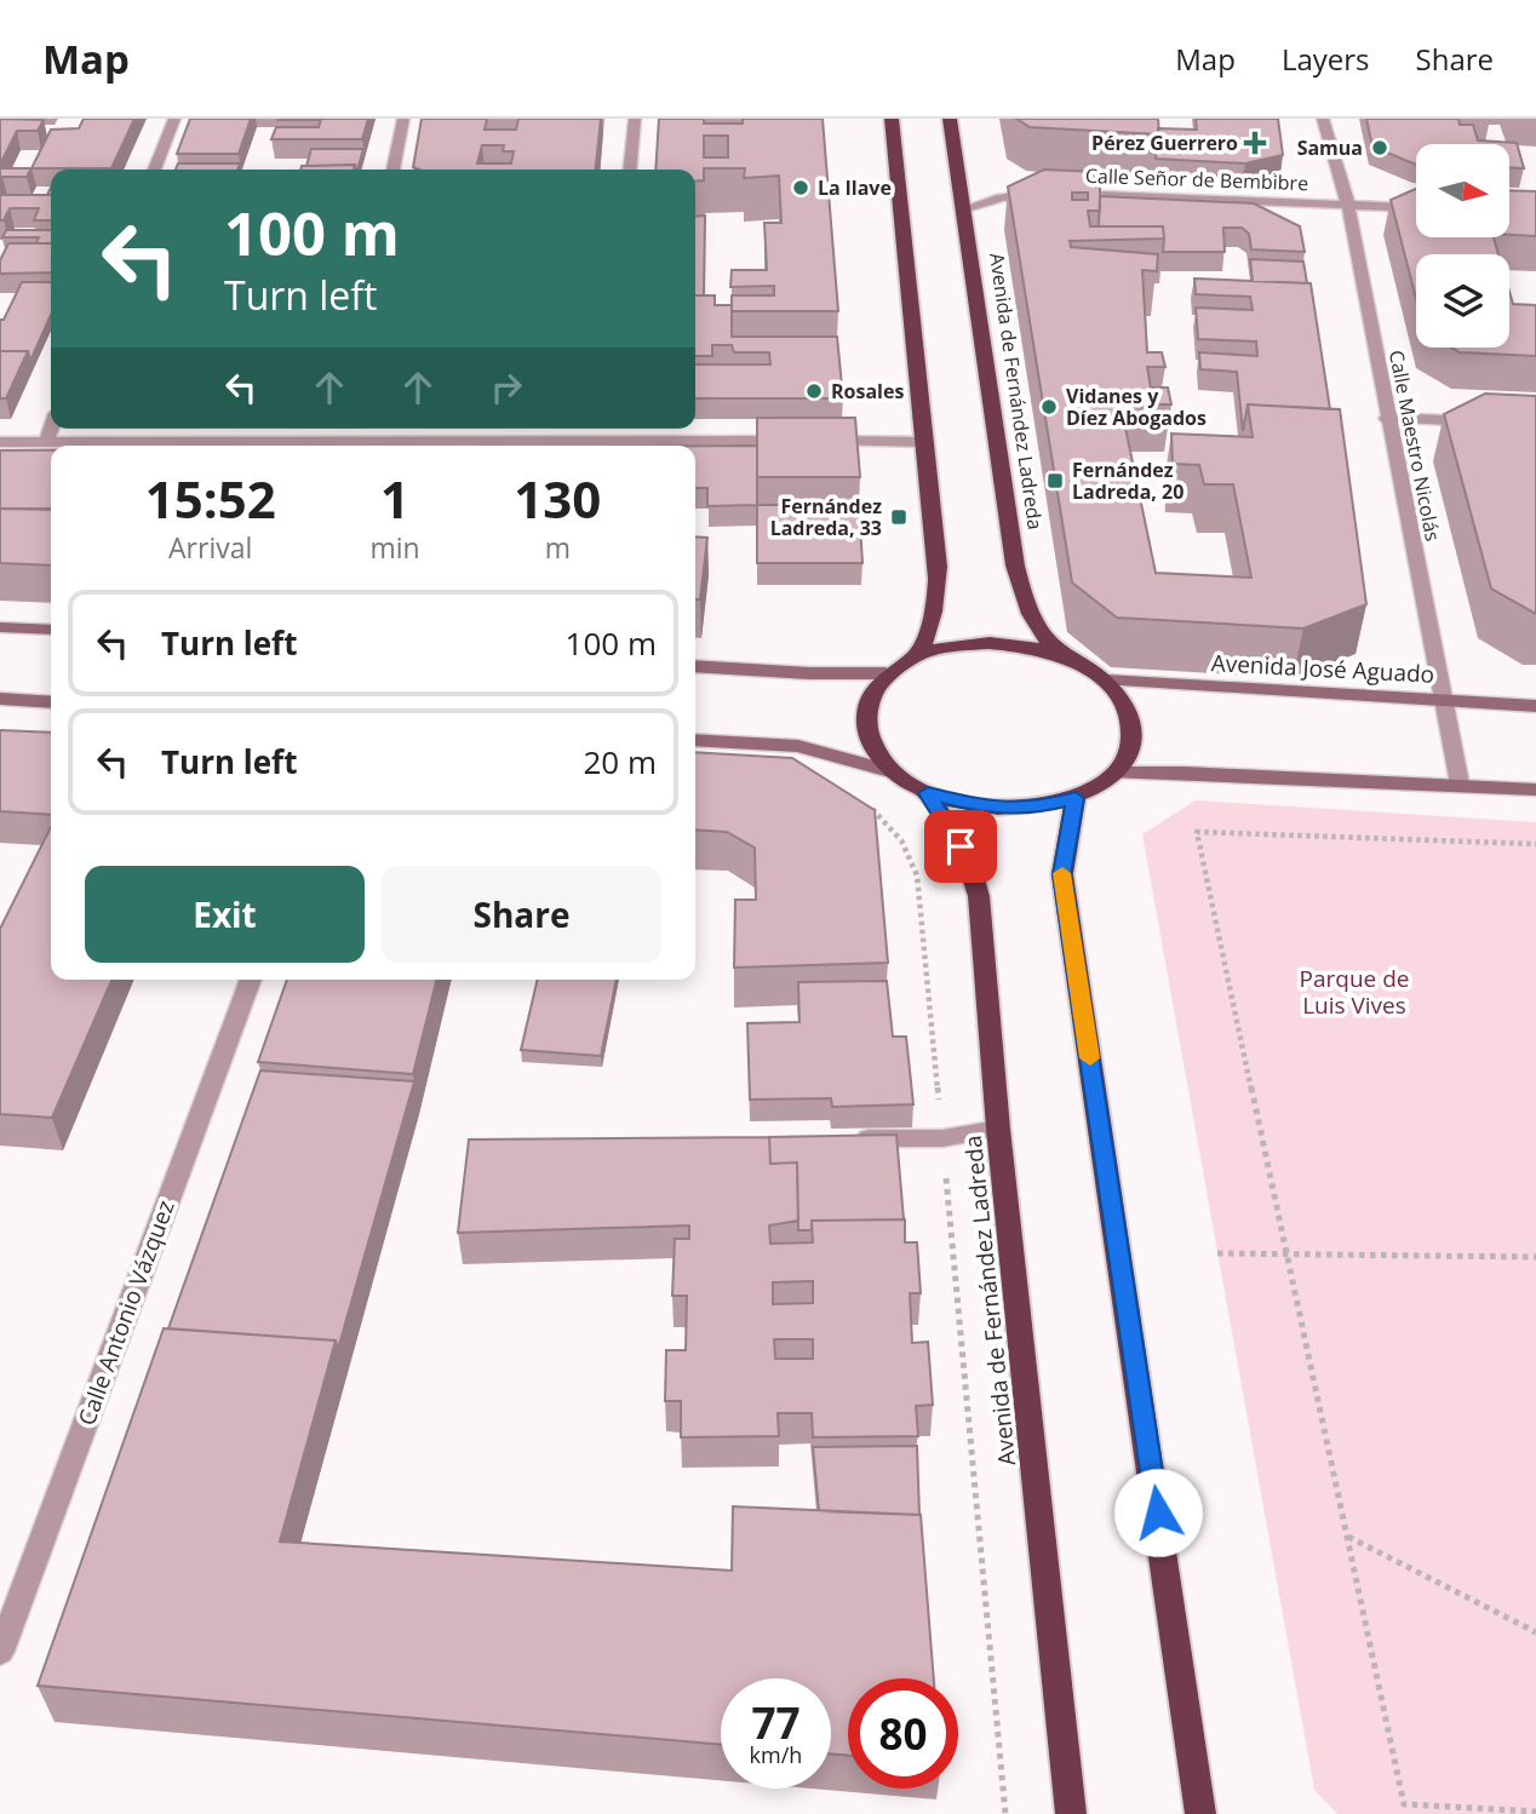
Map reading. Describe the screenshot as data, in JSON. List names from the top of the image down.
{
  "streets": {
    "highway": ["Avenida de Fernández Ladreda"],
    "main road": ["Avenida José Aguado"],
    "street": ["Calle Señor de Bembibre", "Calle Maestro Nicolás", "Calle Antonio Vázquez"]
  },
  "crossings": [
    ["Calle Señor de Bembibre", "Avenida de Fernández Ladreda"],
    ["Calle Señor de Bembibre", "Calle Maestro Nicolás"],
    ["Avenida de Fernández Ladreda", "Avenida José Aguado"],
    ["Calle Maestro Nicolás", "Avenida José Aguado"]
  ],
  "parks": ["Parque de Luis Vives"],
  "places": {
    "health": ["Pérez Guerrero"],
    "other": [
      "Samua",
      "La llave",
      "Rosales",
      "Vidanes y Díez Abogados"
    ],
    "transit": ["Fernández Ladreda, 20", "Fernández Ladreda, 33"]
  },
  "north": "right",
  "page": {
    "header": "Map",
    "nav": ["Map", "Layers", "Share"],
    "turn": ["100 m", "Turn left"],
    "eta": [
      "15:52",
      "Arrival",
      "1",
      "min",
      "130",
      "m"
    ],
    "list": [
      {
        "name": "Turn left",
        "value": "100 m"
      },
      {
        "name": "Turn left",
        "value": "20 m"
      }
    ],
    "buttons": ["Exit", "Share"],
    "speed": "77 km/h",
    "limit": "80"
  }
}
